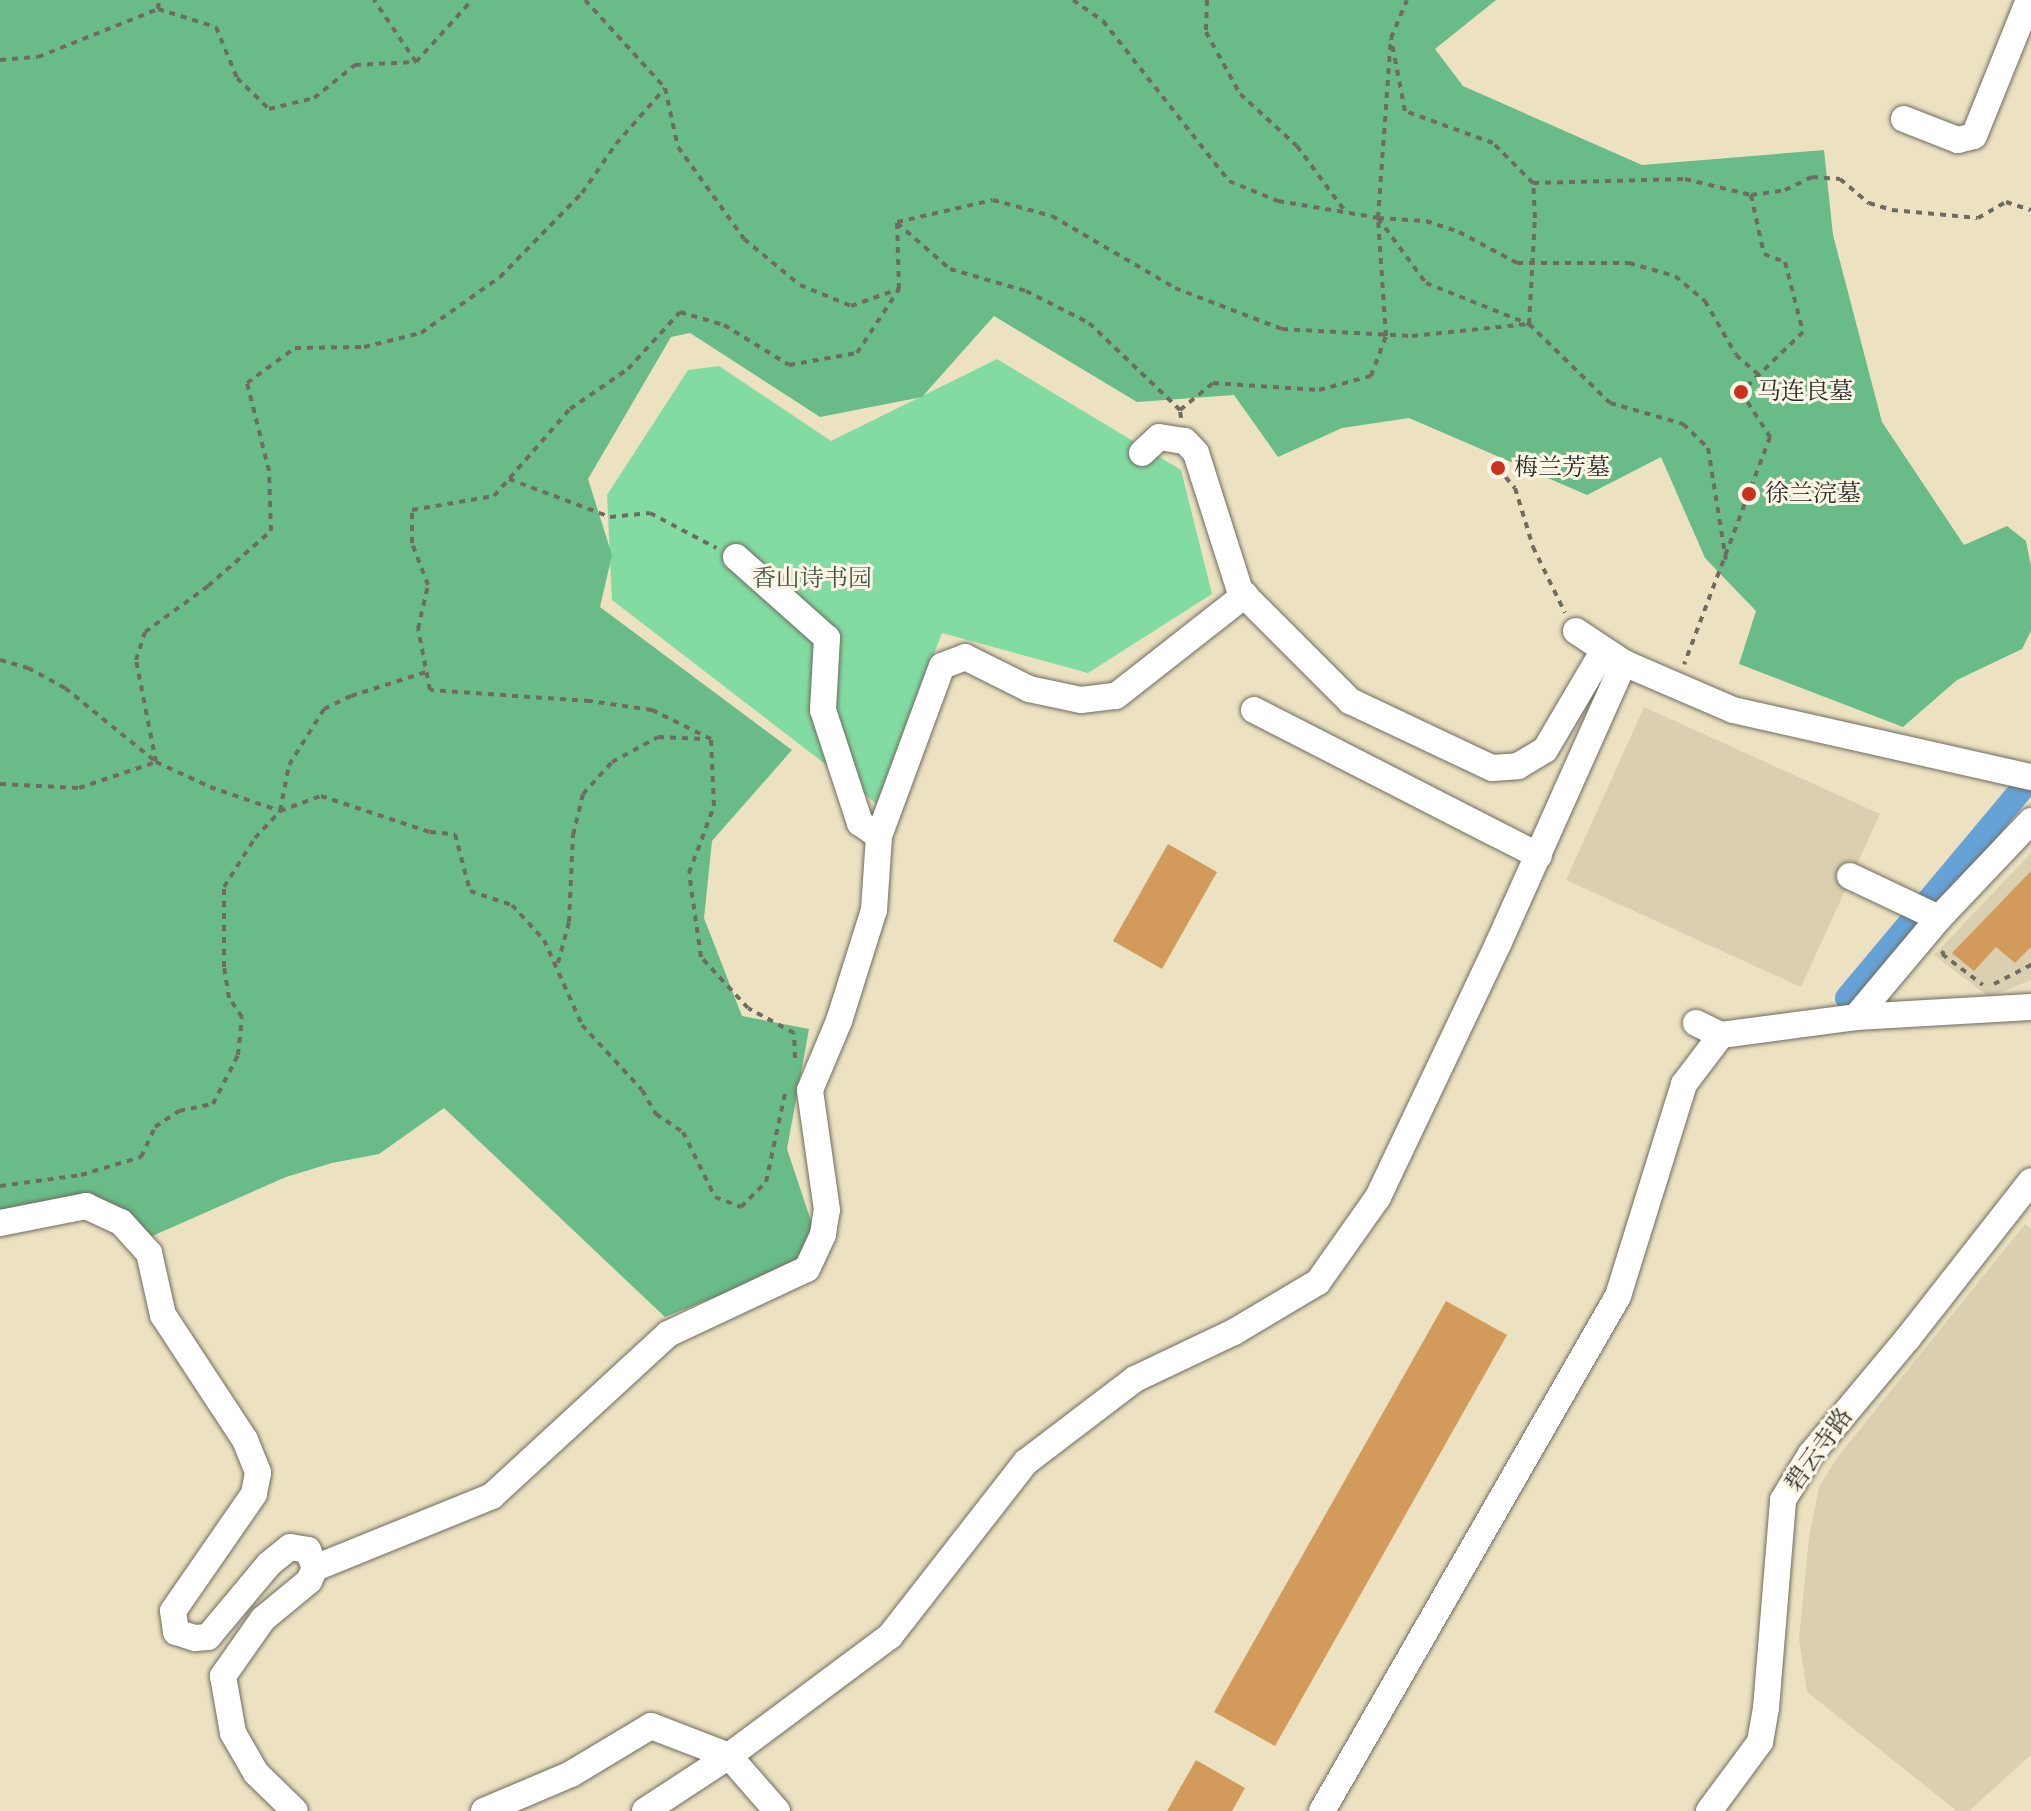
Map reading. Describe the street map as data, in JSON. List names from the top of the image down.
{
  "streets": {
    "street": ["碧云寺路"]
  },
  "parks": ["香山诗书园"],
  "places": ["马连良墓", "梅兰芳墓", "徐兰浣墓"]
}
